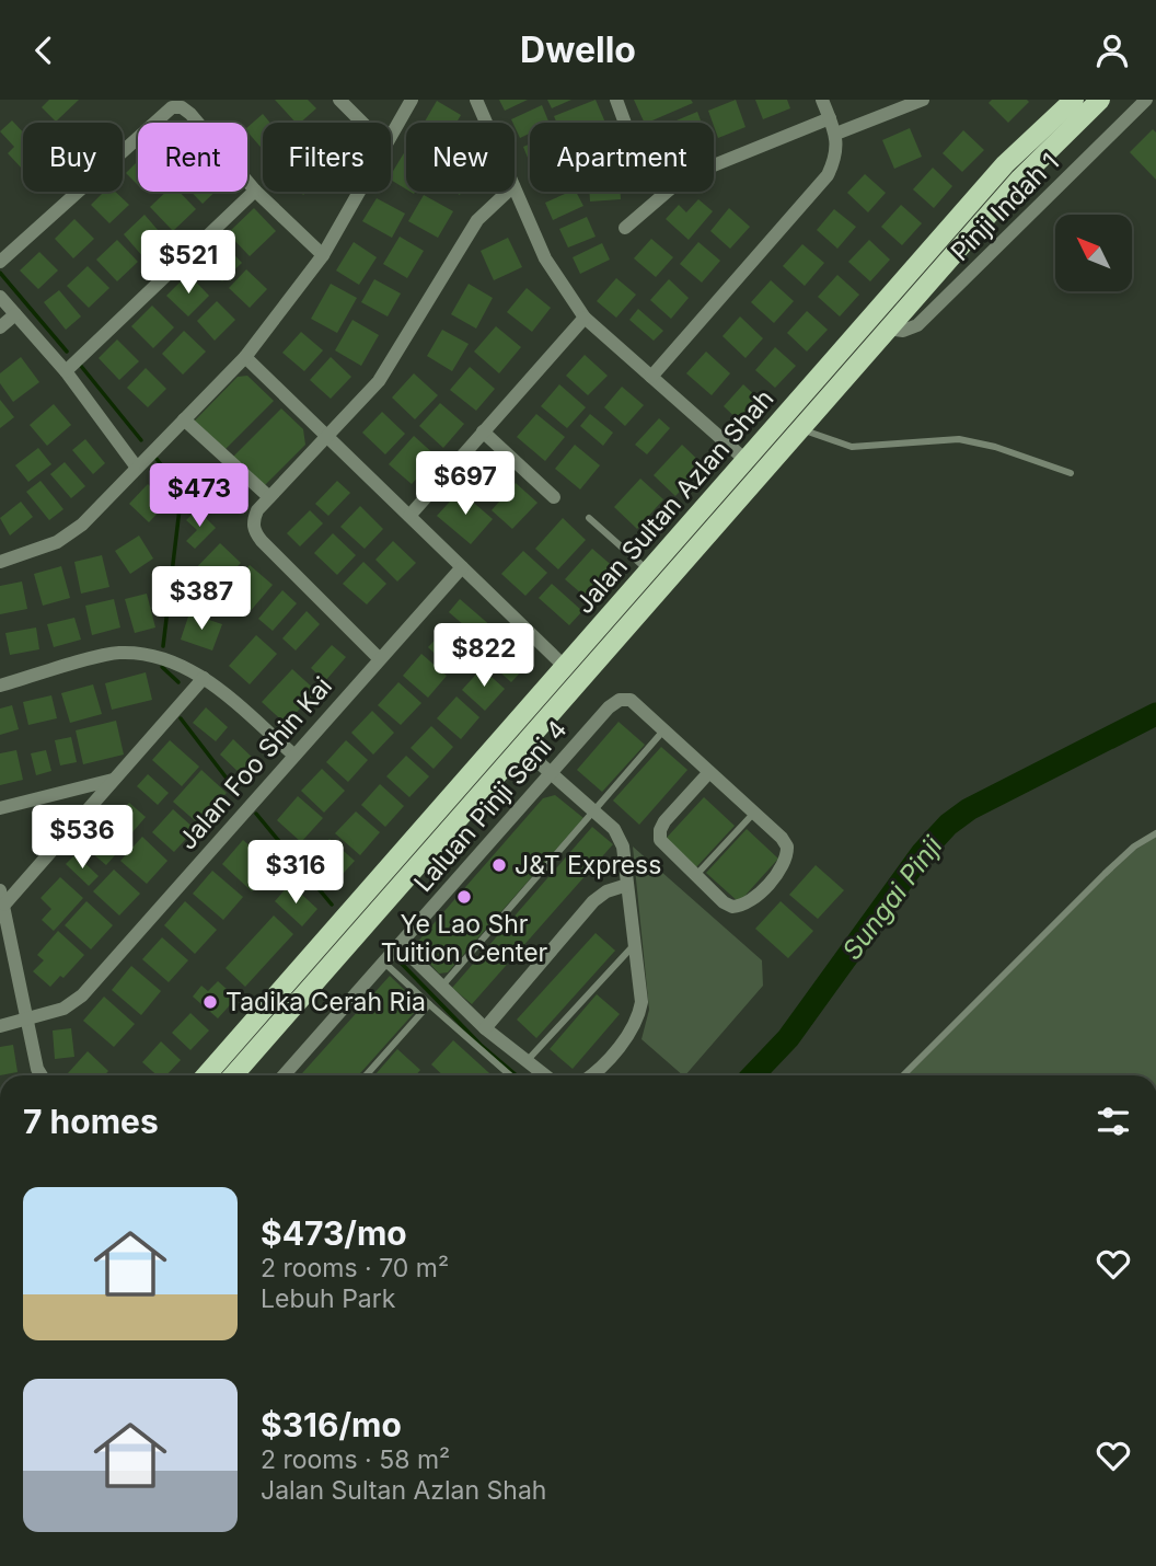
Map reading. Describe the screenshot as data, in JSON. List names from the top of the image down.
{
  "streets": {
    "main road": ["Jalan Sultan Azlan Shah"],
    "street": ["Pinji Indah 1", "Jalan Foo Shin Kai", "Laluan Pinji Seni 4"]
  },
  "crossings": [
    ["Pinji Indah 1", "Jalan Sultan Azlan Shah"]
  ],
  "water": ["Sungai Pinji"],
  "places": ["J&T Express", "Ye Lao Shr Tuition Center", "Tadika Cerah Ria"],
  "north": "top left",
  "page": {
    "header": "Dwello",
    "chip": [
      "Buy",
      "Rent",
      "Filters",
      "New",
      "Apartment"
    ],
    "price": [
      "$521",
      "$697",
      "$473",
      "$387",
      "$822",
      "$536",
      "$316"
    ],
    "heading": "7 homes",
    "list": [
      {
        "name": "$473/mo",
        "note": "2 rooms · 70 m² · Lebuh Park"
      },
      {
        "name": "$316/mo",
        "note": "2 rooms · 58 m² · Jalan Sultan Azlan Shah"
      }
    ]
  }
}
